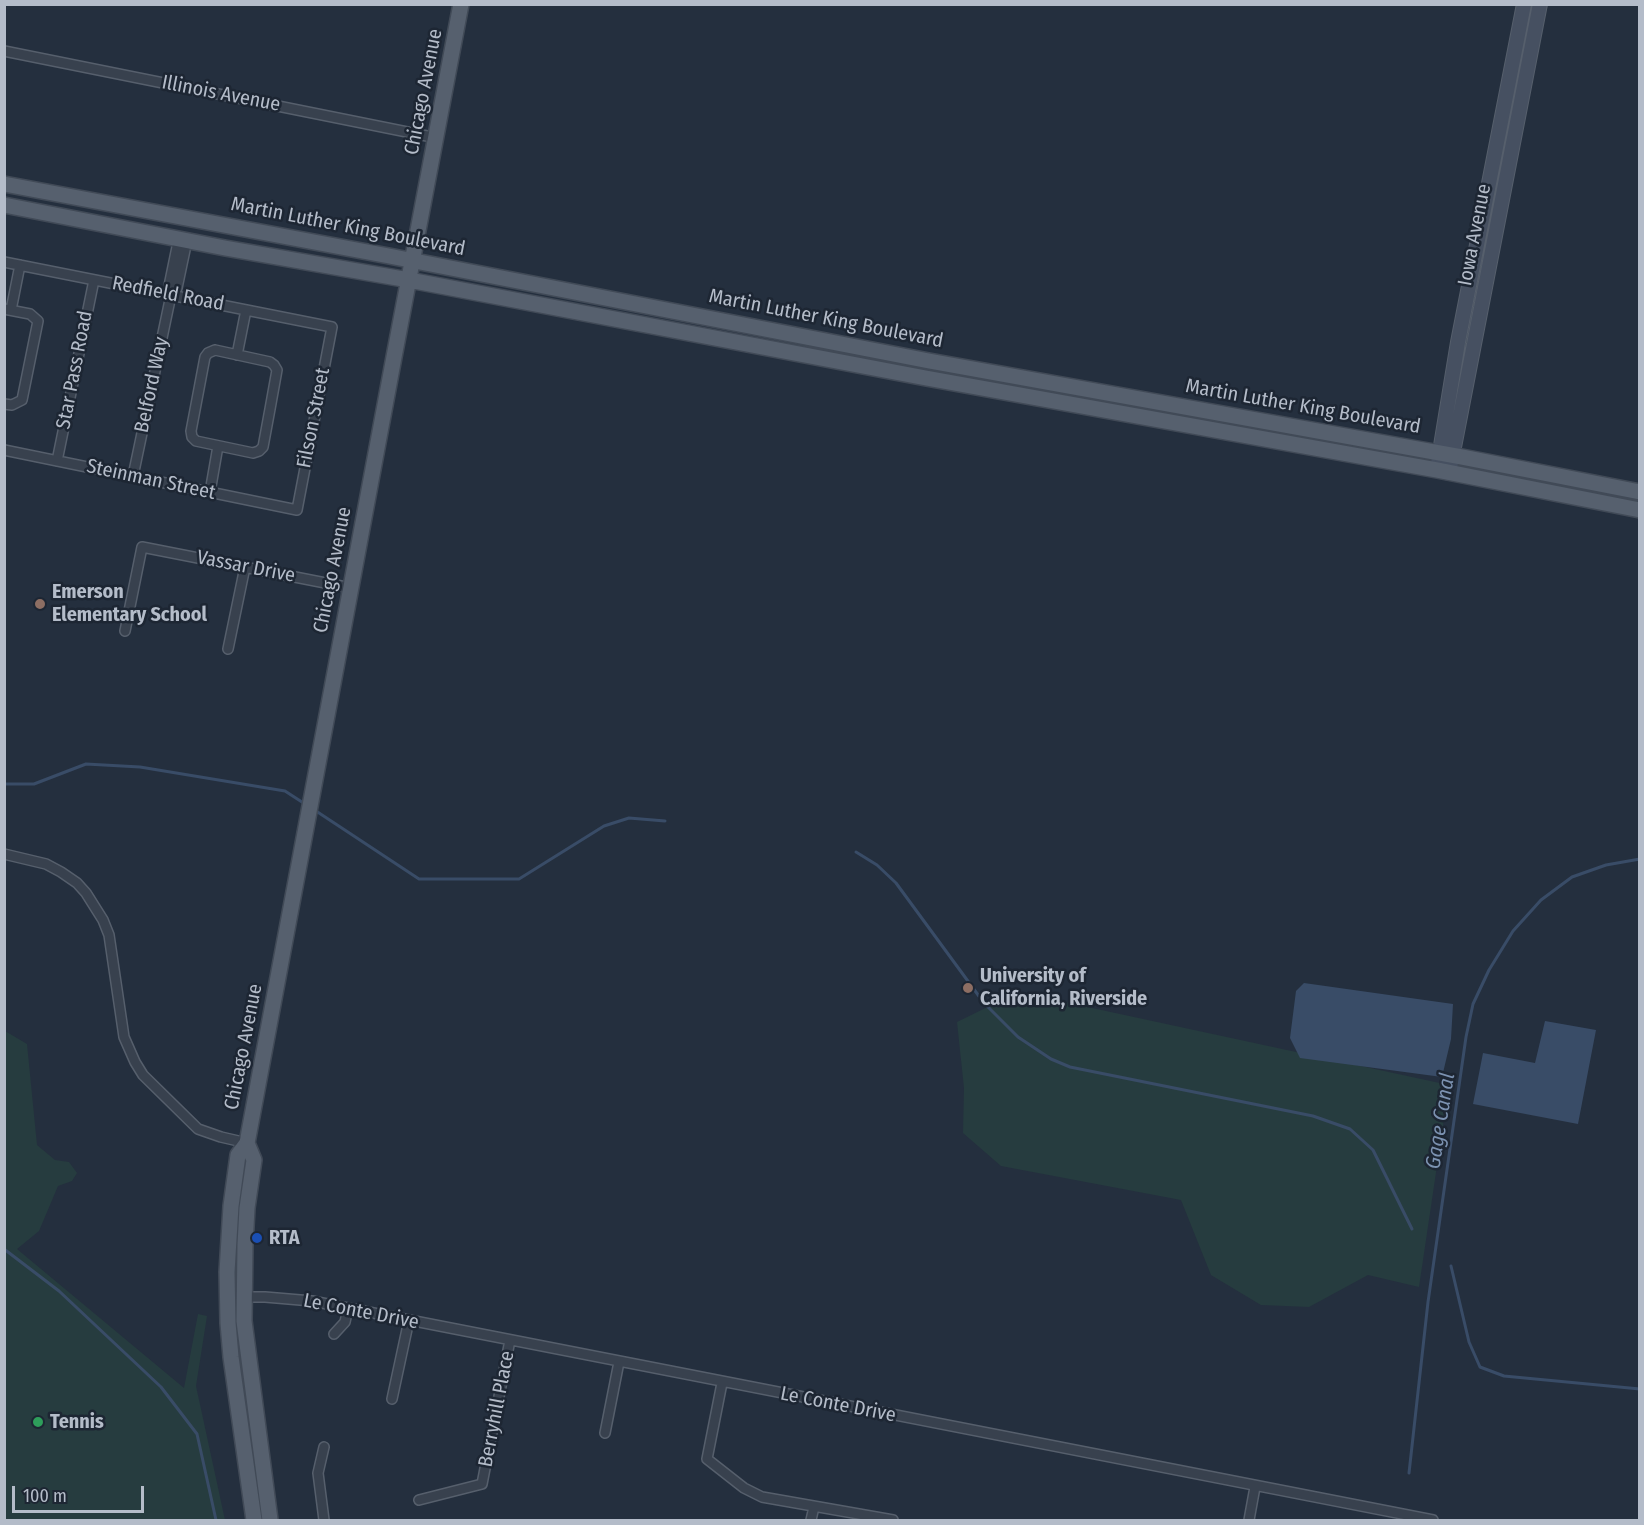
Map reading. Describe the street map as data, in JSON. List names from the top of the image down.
{
  "streets": {
    "main road": ["Chicago Avenue", "Martin Luther King Boulevard"],
    "street": [
      "Illinois Avenue",
      "Iowa Avenue",
      "Redfield Road",
      "Star Pass Road",
      "Belford Way",
      "Filson Street",
      "Steinman Street",
      "Vassar Drive",
      "Le Conte Drive",
      "Berryhill Place"
    ]
  },
  "crossings": [
    ["Chicago Avenue", "Illinois Avenue"],
    ["Chicago Avenue", "Martin Luther King Boulevard"],
    ["Chicago Avenue", "Vassar Drive"],
    ["Chicago Avenue", "Le Conte Drive"],
    ["Martin Luther King Boulevard", "Iowa Avenue"],
    ["Martin Luther King Boulevard", "Belford Way"],
    ["Redfield Road", "Star Pass Road"],
    ["Redfield Road", "Belford Way"],
    ["Redfield Road", "Filson Street"],
    ["Star Pass Road", "Steinman Street"],
    ["Belford Way", "Steinman Street"],
    ["Filson Street", "Steinman Street"],
    ["Le Conte Drive", "Berryhill Place"]
  ],
  "water": ["Gage Canal"],
  "places": [
    "Emerson Elementary School",
    "University of California, Riverside",
    "RTA",
    "Tennis"
  ],
  "scale_bar": "100 m"
}
